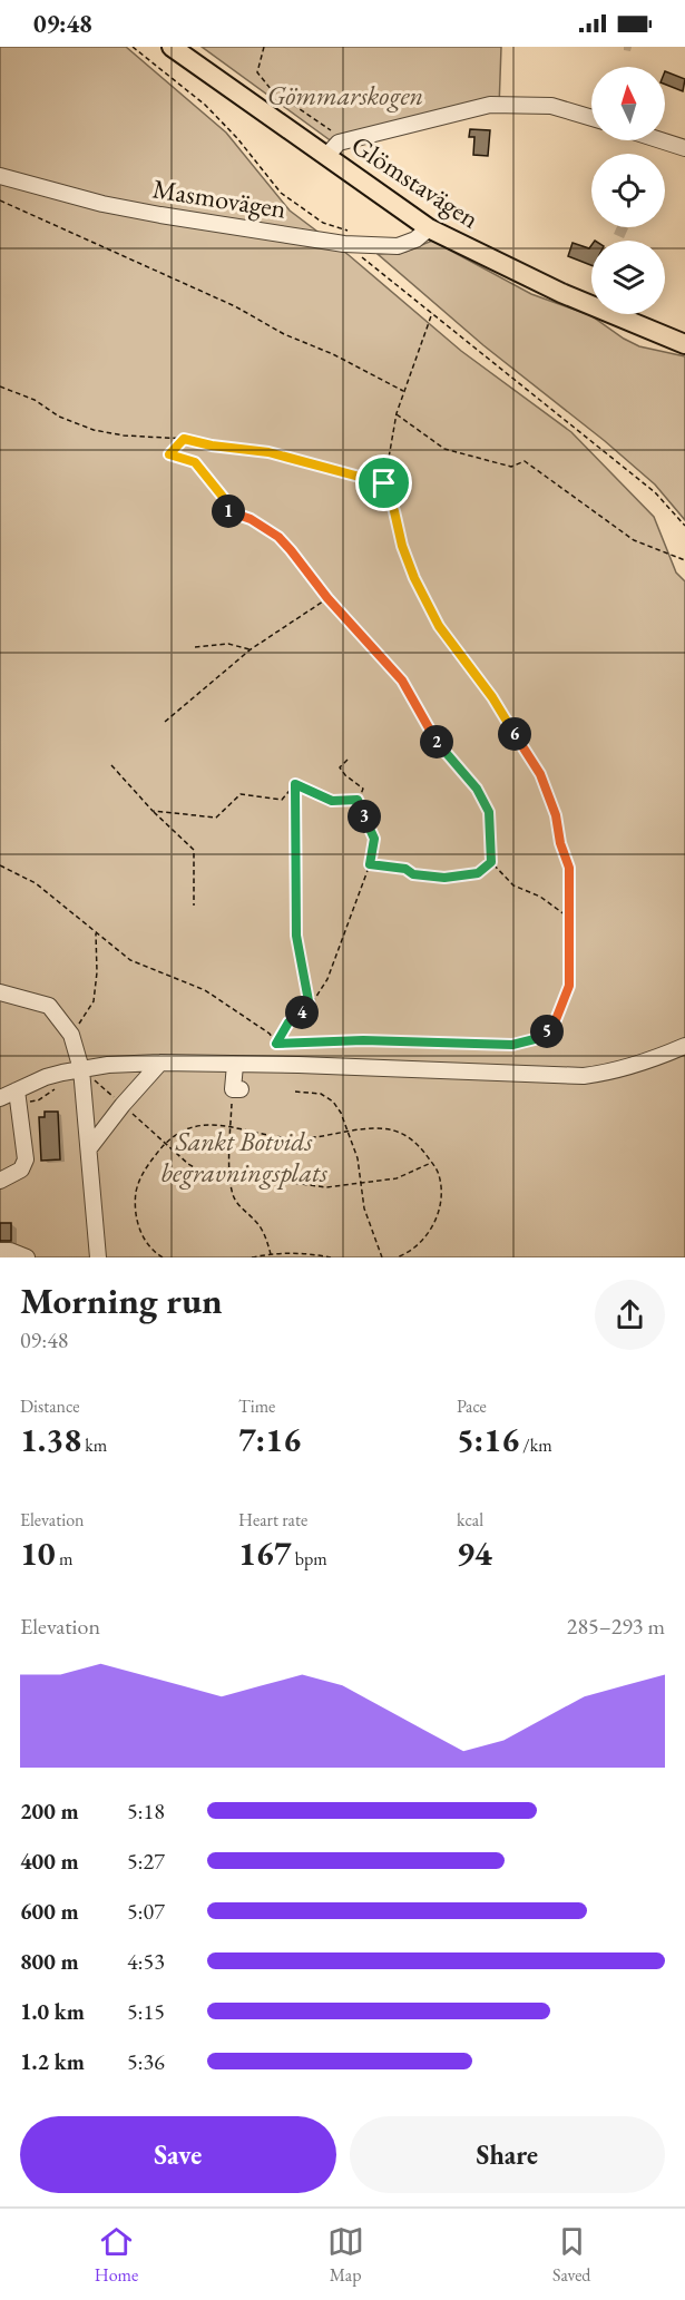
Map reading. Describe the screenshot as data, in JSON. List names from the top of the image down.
{
  "streets": {
    "main road": ["Glömstavägen"],
    "street": ["Masmovägen"]
  },
  "crossings": [
    ["Glömstavägen", "Masmovägen"]
  ],
  "parks": ["Gömmarskogen", "Sankt Botvids begravningsplats"],
  "north": "top",
  "page": {
    "status": "09:48",
    "pins": [
      "1",
      "6",
      "2",
      "3",
      "4",
      "5"
    ],
    "heading": ["Morning run", "09:48"],
    "stats": [
      ["Distance", "1.38 km"],
      ["Time", "7:16"],
      ["Pace", "5:16 /km"],
      ["Elevation", "10 m"],
      ["Heart rate", "167 bpm"],
      ["kcal", "94"]
    ],
    "chart": ["Elevation", "285–293 m"],
    "list": [
      {
        "name": "200 m",
        "note": "5:18"
      },
      {
        "name": "400 m",
        "note": "5:27"
      },
      {
        "name": "600 m",
        "note": "5:07"
      },
      {
        "name": "800 m",
        "note": "4:53"
      },
      {
        "name": "1.0 km",
        "note": "5:15"
      },
      {
        "name": "1.2 km",
        "note": "5:36"
      }
    ],
    "buttons": ["Save", "Share"],
    "tabs": ["Home", "Map", "Saved"]
  }
}
